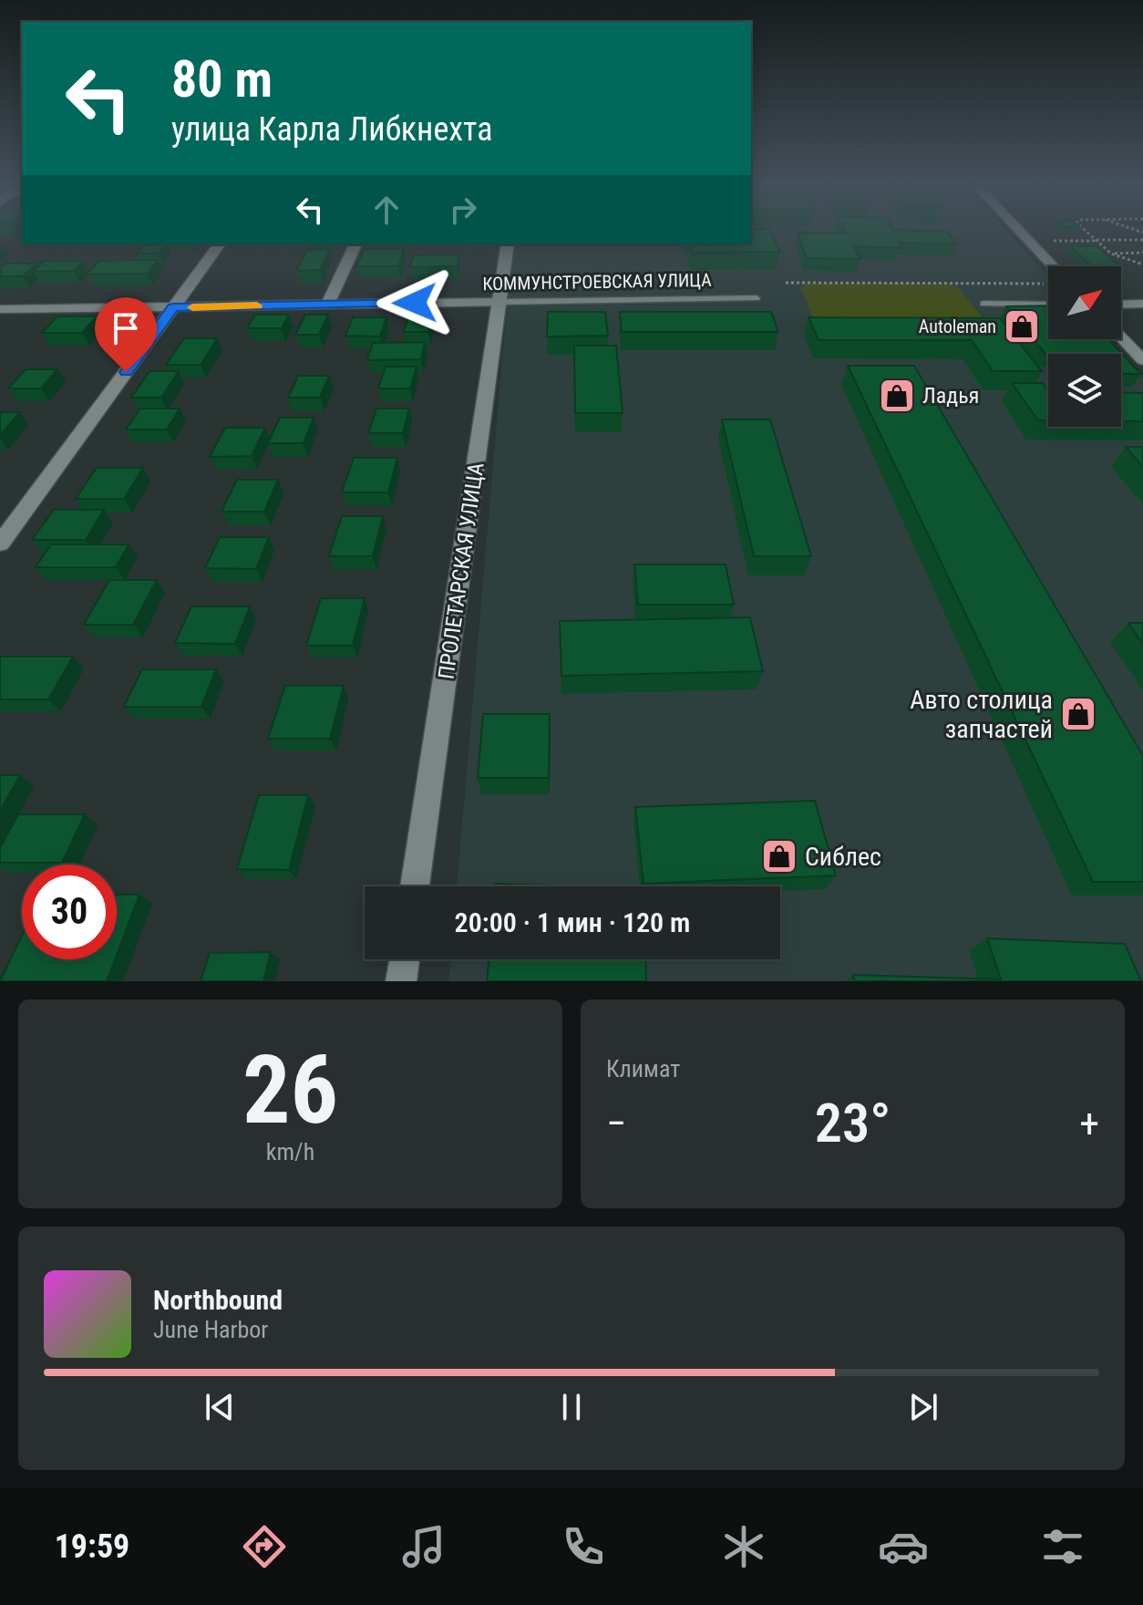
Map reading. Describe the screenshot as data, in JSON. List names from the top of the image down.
{
  "streets": {
    "street": ["КОММУНСТРОЕВСКАЯ УЛИЦА", "ПРОЛЕТАРСКАЯ УЛИЦА"]
  },
  "crossings": [
    ["КОММУНСТРОЕВСКАЯ УЛИЦА", "ПРОЛЕТАРСКАЯ УЛИЦА"]
  ],
  "places": {
    "shop": [
      "Autoleman",
      "Ладья",
      "Авто столица запчастей",
      "Сиблес"
    ]
  },
  "north": "top right",
  "page": {
    "turn": ["80 m", "улица Карла Либкнехта"],
    "limit": "30",
    "trip": "20:00 · 1 мин · 120 m",
    "tile": [
      ["26", "km/h"],
      "Климат"
    ],
    "heat": ["−", "23°", "+"],
    "song": ["Northbound", "June Harbor"],
    "tabs": "19:59"
  }
}
